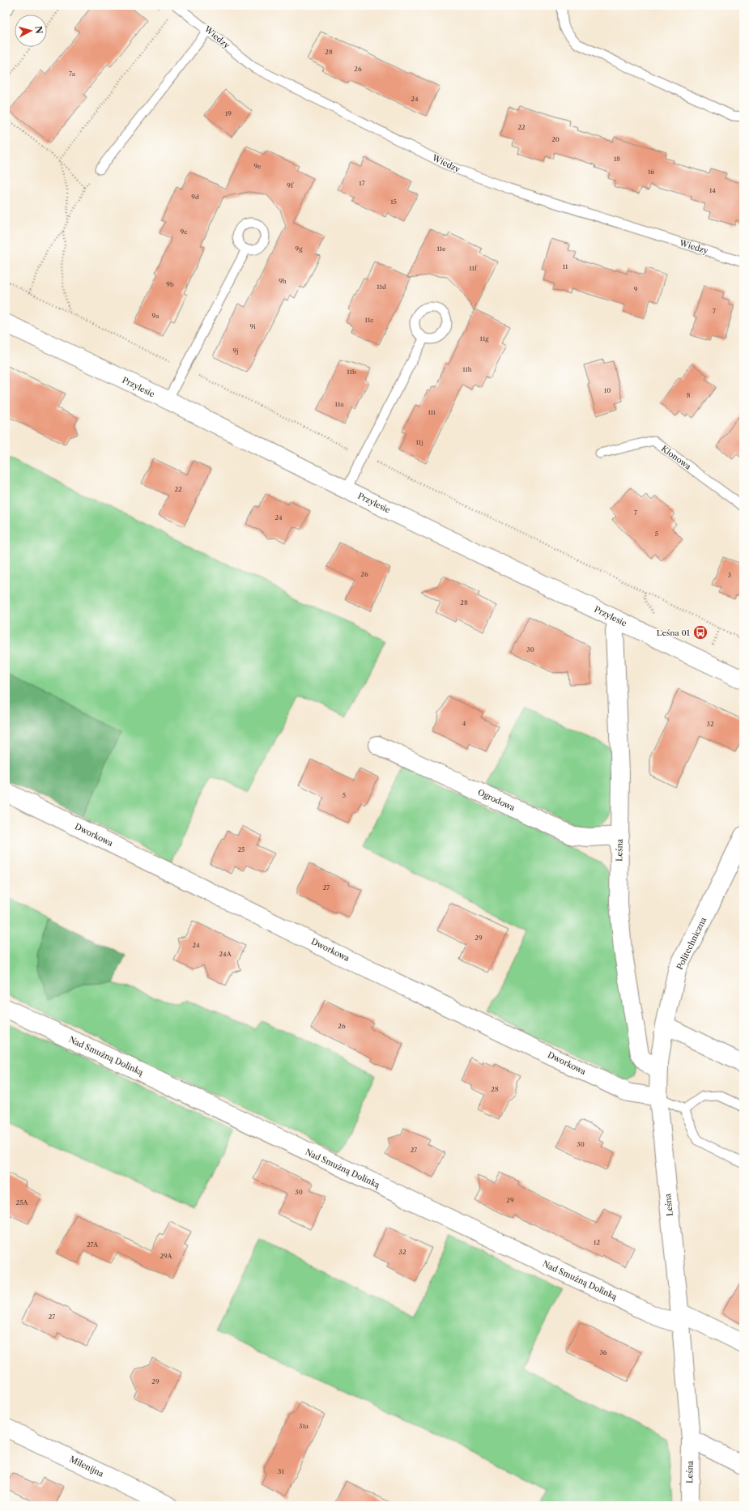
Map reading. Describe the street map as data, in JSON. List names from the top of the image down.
{
  "streets": {
    "street": [
      "Przylesie",
      "Ogrodowa",
      "Dworkowa",
      "Leśna",
      "Politechniczna",
      "Nad Smużną Dolinką",
      "Milenijna"
    ],
    "lane": ["Wiedzy", "Klonowa"]
  },
  "crossings": [
    ["Przylesie", "Leśna"],
    ["Ogrodowa", "Leśna"],
    ["Dworkowa", "Leśna"],
    ["Dworkowa", "Politechniczna"],
    ["Leśna", "Politechniczna"],
    ["Leśna", "Nad Smużną Dolinką"]
  ],
  "places": {
    "bus stop": ["Leśna 01"]
  },
  "house_numbers": [
    "28",
    "26",
    "7a",
    "24",
    "19",
    "22",
    "20",
    "18",
    "9e",
    "16",
    "17",
    "9f",
    "14",
    "9d",
    "15",
    "9c",
    "9g",
    "11e",
    "11",
    "11f",
    "9h",
    "9b",
    "11d",
    "9",
    "7",
    "9a",
    "11c",
    "9i",
    "11g",
    "9j",
    "11h",
    "11b",
    "10",
    "8",
    "11a",
    "11i",
    "11j",
    "22",
    "7",
    "24",
    "5",
    "26",
    "3",
    "28",
    "30",
    "4",
    "32",
    "5",
    "25",
    "27",
    "29",
    "24",
    "24A",
    "26",
    "28",
    "30",
    "27",
    "30",
    "29",
    "25A",
    "12",
    "27A",
    "32",
    "29A",
    "27",
    "36",
    "29",
    "31a",
    "31"
  ],
  "north": "right"
}
